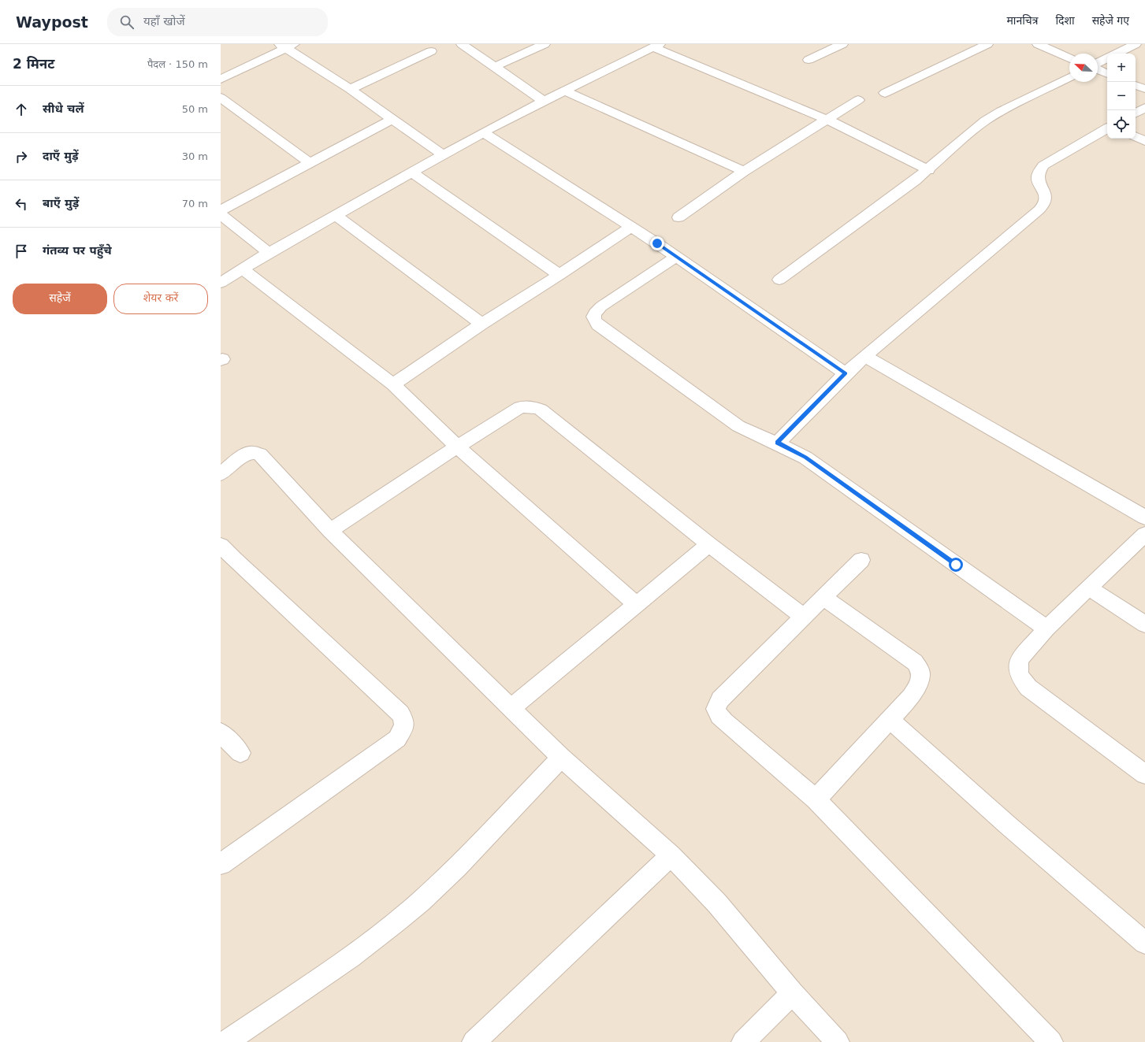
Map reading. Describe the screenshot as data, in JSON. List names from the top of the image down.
{
  "north": "top left",
  "page": {
    "header": "Waypost",
    "search": "यहाँ खोजें",
    "nav": ["मानचित्र", "दिशा", "सहेजे गए"],
    "heading": ["2 मिनट", "पैदल · 150 m"],
    "map_buttons": ["+", "−"],
    "list": [
      ["सीधे चलें", "50 m"],
      ["दाएँ मुड़ें", "30 m"],
      ["बाएँ मुड़ें", "70 m"],
      "गंतव्य पर पहुँचे"
    ],
    "buttons": ["सहेजें", "शेयर करें"]
  }
}
